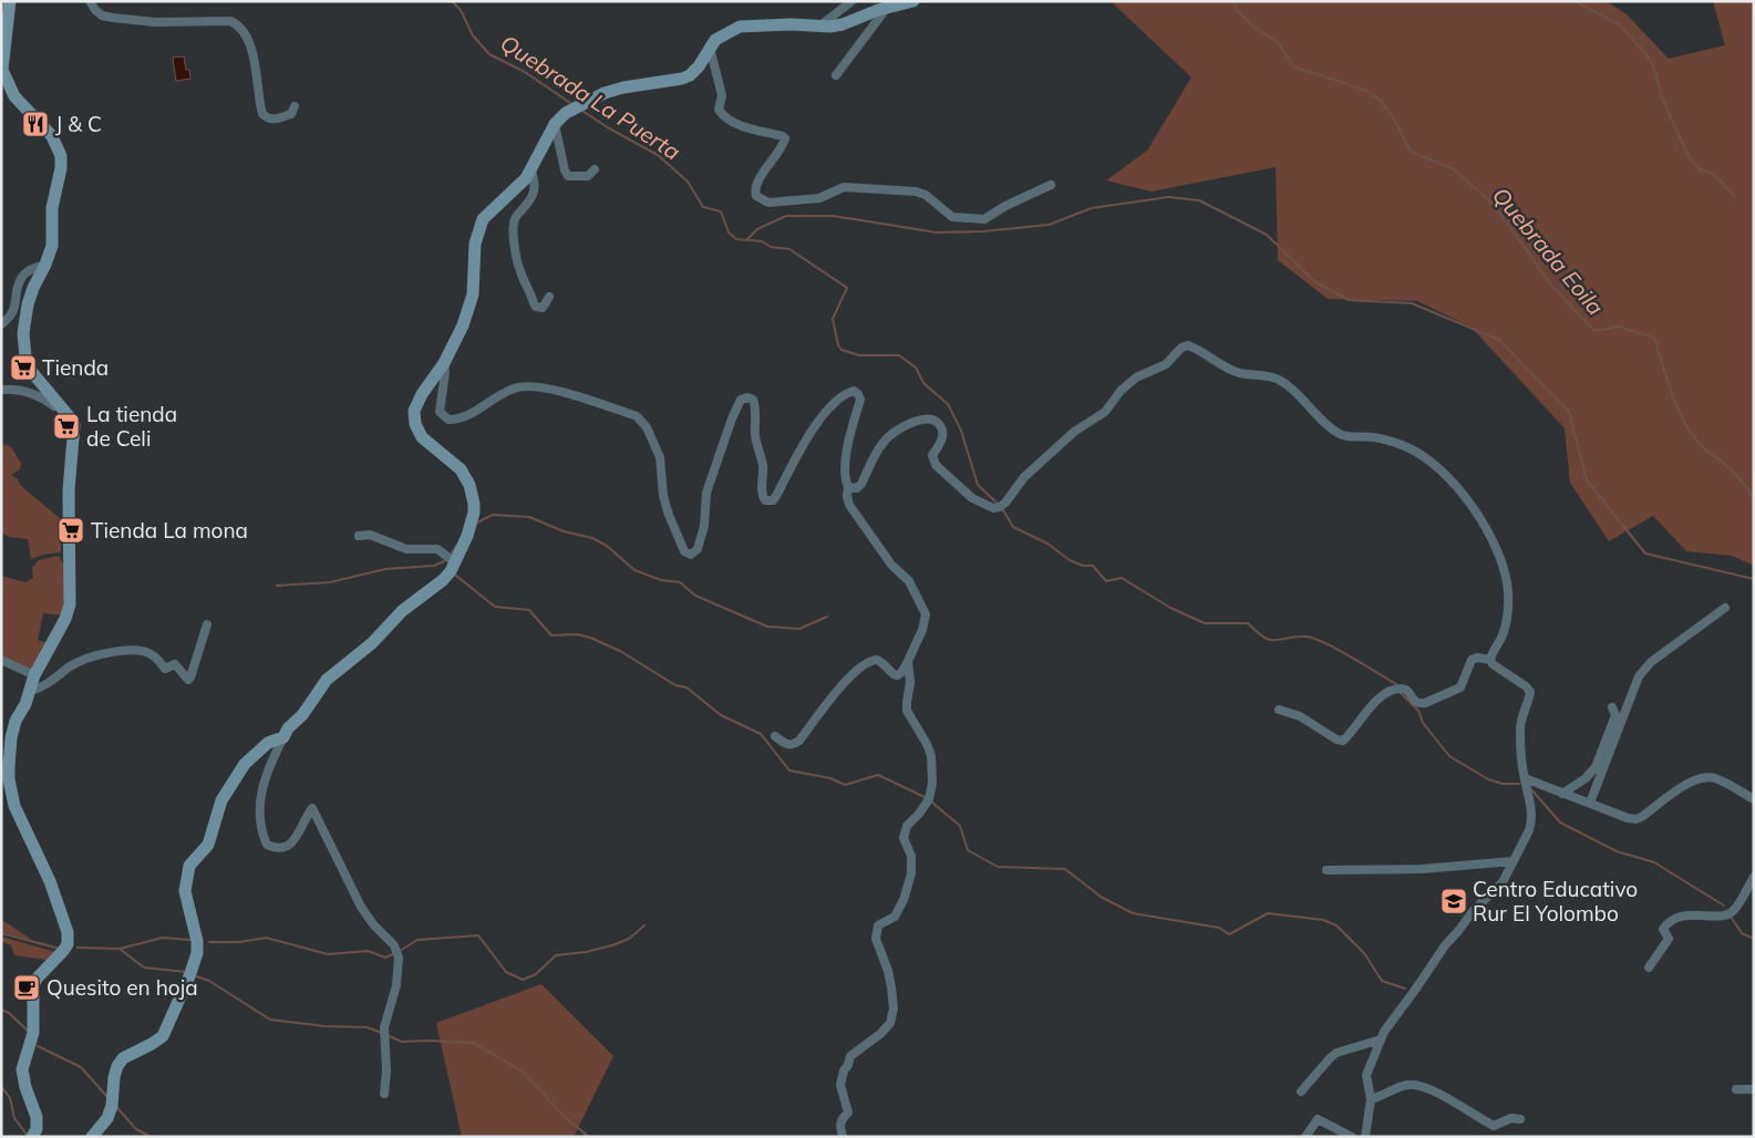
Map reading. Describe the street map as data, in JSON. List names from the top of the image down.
{
  "water": ["Quebrada La Puerta", "Quebrada Eoila"],
  "places": {
    "restaurant": ["J & C"],
    "supermarket": ["Tienda", "La tienda de Celi", "Tienda La mona"],
    "school or university": ["Centro Educativo Rur El Yolombo"],
    "cafe": ["Quesito en hoja"]
  }
}
